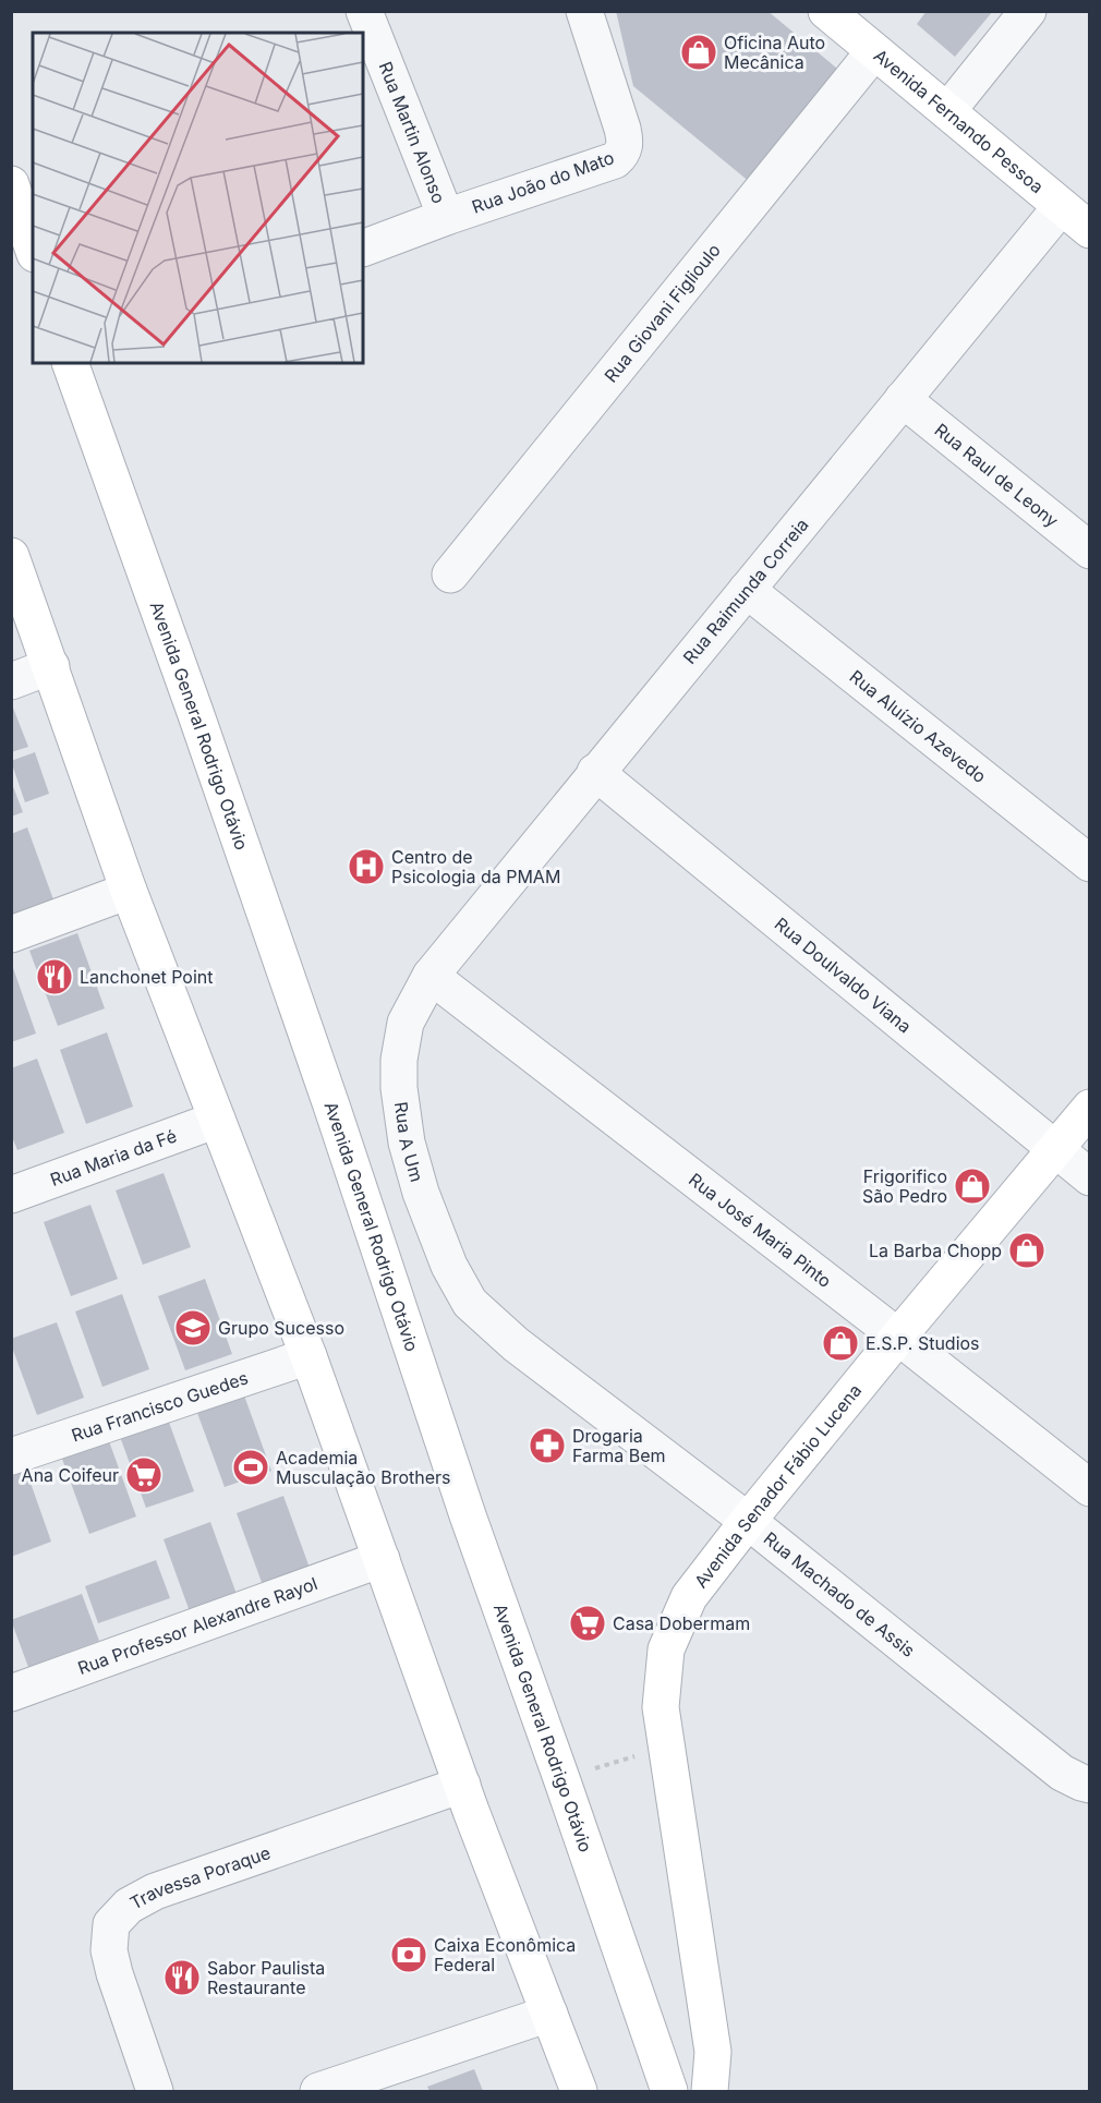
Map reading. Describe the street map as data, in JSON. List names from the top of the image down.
{
  "streets": {
    "main road": ["Avenida Fernando Pessoa", "Avenida General Rodrigo Otávio", "Avenida Senador Fábio Lucena"],
    "street": [
      "Rua Martin Alonso",
      "Rua João do Mato",
      "Rua Giovani Figlioulo",
      "Rua Raul de Leony",
      "Rua Raimunda Correia",
      "Rua Aluízio Azevedo",
      "Rua Doulvaldo Viana",
      "Rua A Um",
      "Rua Maria da Fé",
      "Rua José Maria Pinto",
      "Rua Francisco Guedes",
      "Rua Machado de Assis",
      "Rua Professor Alexandre Rayol",
      "Travessa Poraque"
    ]
  },
  "crossings": [
    ["Avenida Fernando Pessoa", "Rua Giovani Figlioulo"],
    ["Avenida Fernando Pessoa", "Rua Raimunda Correia"],
    ["Rua Martin Alonso", "Rua João do Mato"],
    ["Rua Raul de Leony", "Rua Raimunda Correia"],
    ["Rua Raimunda Correia", "Rua Aluízio Azevedo"],
    ["Rua Raimunda Correia", "Rua Doulvaldo Viana"],
    ["Rua Raimunda Correia", "Rua A Um"],
    ["Rua Raimunda Correia", "Rua José Maria Pinto"],
    ["Rua Doulvaldo Viana", "Avenida Senador Fábio Lucena"],
    ["Rua A Um", "Rua José Maria Pinto"],
    ["Rua A Um", "Rua Machado de Assis"],
    ["Rua José Maria Pinto", "Avenida Senador Fábio Lucena"],
    ["Avenida Senador Fábio Lucena", "Rua Machado de Assis"]
  ],
  "places": {
    "shop": [
      "Oficina Auto Mecânica",
      "Frigorifico São Pedro",
      "La Barba Chopp",
      "E.S.P. Studios"
    ],
    "hospital": ["Centro de Psicologia da PMAM"],
    "restaurant": ["Lanchonet Point", "Sabor Paulista Restaurante"],
    "school or university": ["Grupo Sucesso"],
    "pharmacy": ["Drogaria Farma Bem"],
    "sports": ["Academia Musculação Brothers"],
    "supermarket": ["Ana Coifeur", "Casa Dobermam"],
    "bank": ["Caixa Econômica Federal"]
  }
}
